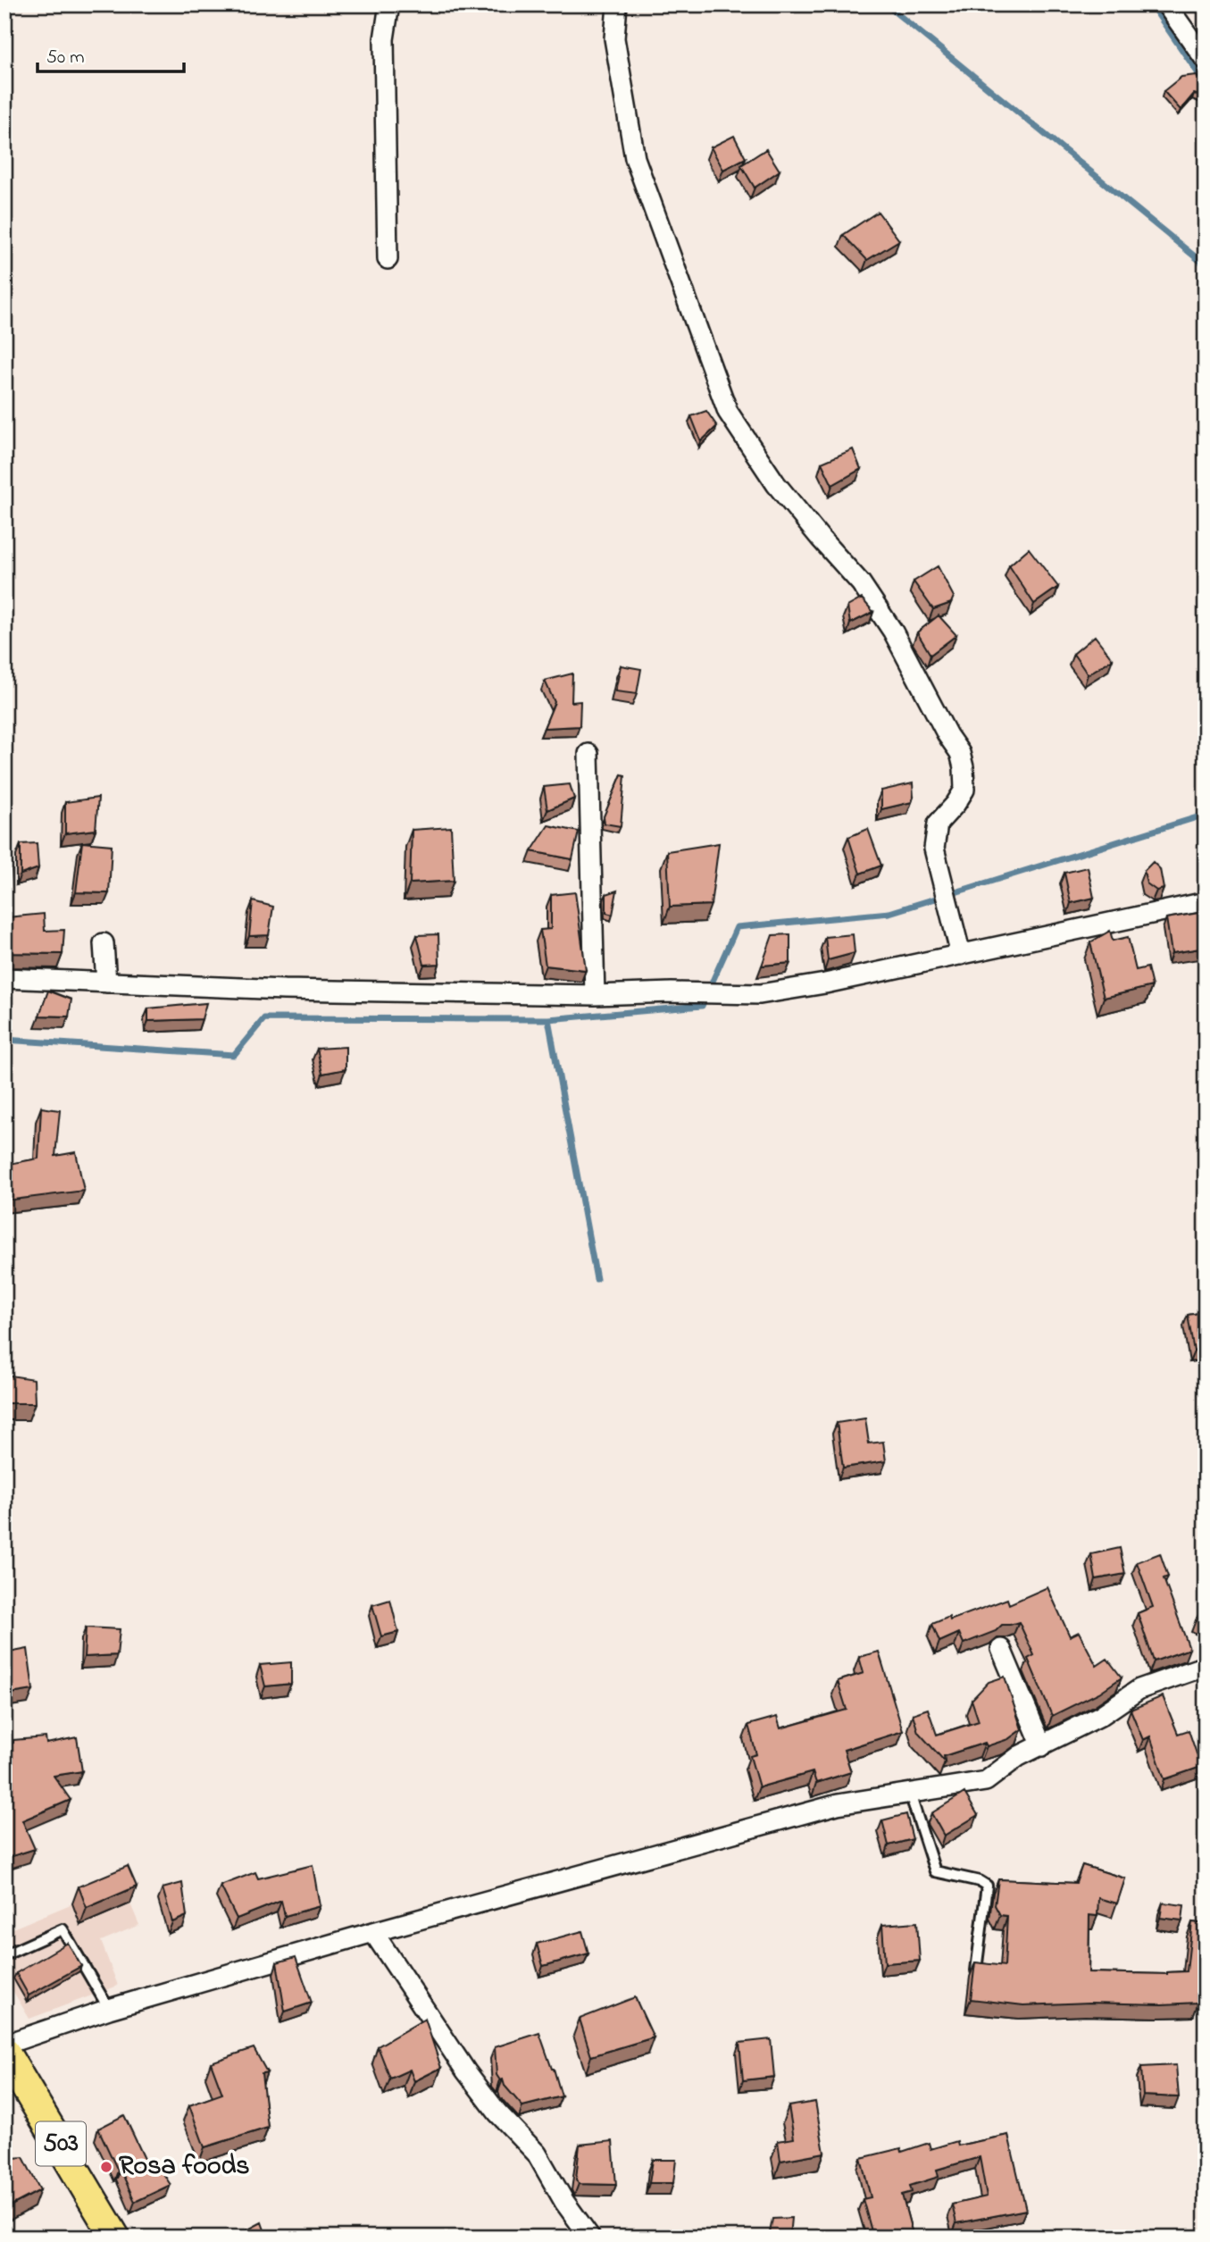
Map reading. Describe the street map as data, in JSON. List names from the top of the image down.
{
  "streets": {
    "main road": ["503"]
  },
  "places": ["Rosa foods"],
  "scale_bar": "50 m"
}
